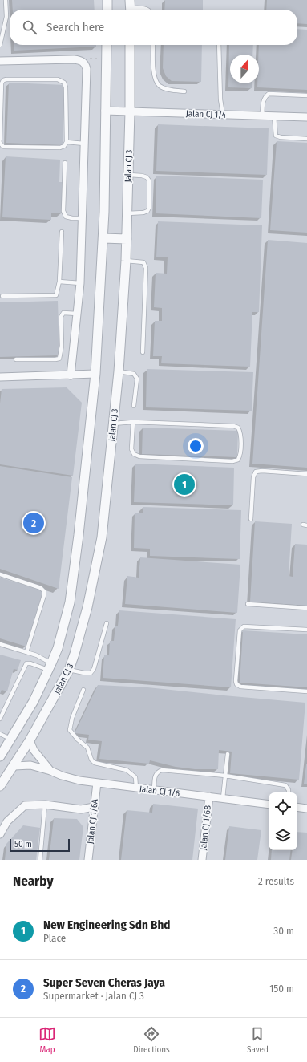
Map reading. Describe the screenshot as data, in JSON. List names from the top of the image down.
{
  "streets": {
    "street": [
      "Jalan CJ 1/4",
      "Jalan CJ 3",
      "Jalan CJ 1/6",
      "Jalan CJ 1/6A",
      "Jalan CJ 1/6B"
    ]
  },
  "crossings": [
    ["Jalan CJ 1/4", "Jalan CJ 3"],
    ["Jalan CJ 3", "Jalan CJ 1/6"],
    ["Jalan CJ 1/6", "Jalan CJ 1/6A"],
    ["Jalan CJ 1/6", "Jalan CJ 1/6B"]
  ],
  "scale_bar": "50 m",
  "north": "top",
  "page": {
    "search": "Search here",
    "pins": ["1", "2"],
    "scale": "50 m",
    "heading": ["Nearby", "2 results"],
    "list": [
      {
        "mark": "1",
        "name": "New Engineering Sdn Bhd",
        "note": "Place",
        "value": "30 m"
      },
      {
        "mark": "2",
        "name": "Super Seven Cheras Jaya",
        "note": "Supermarket · Jalan CJ 3",
        "value": "150 m"
      }
    ],
    "nav": ["Map", "Directions", "Saved"]
  }
}
